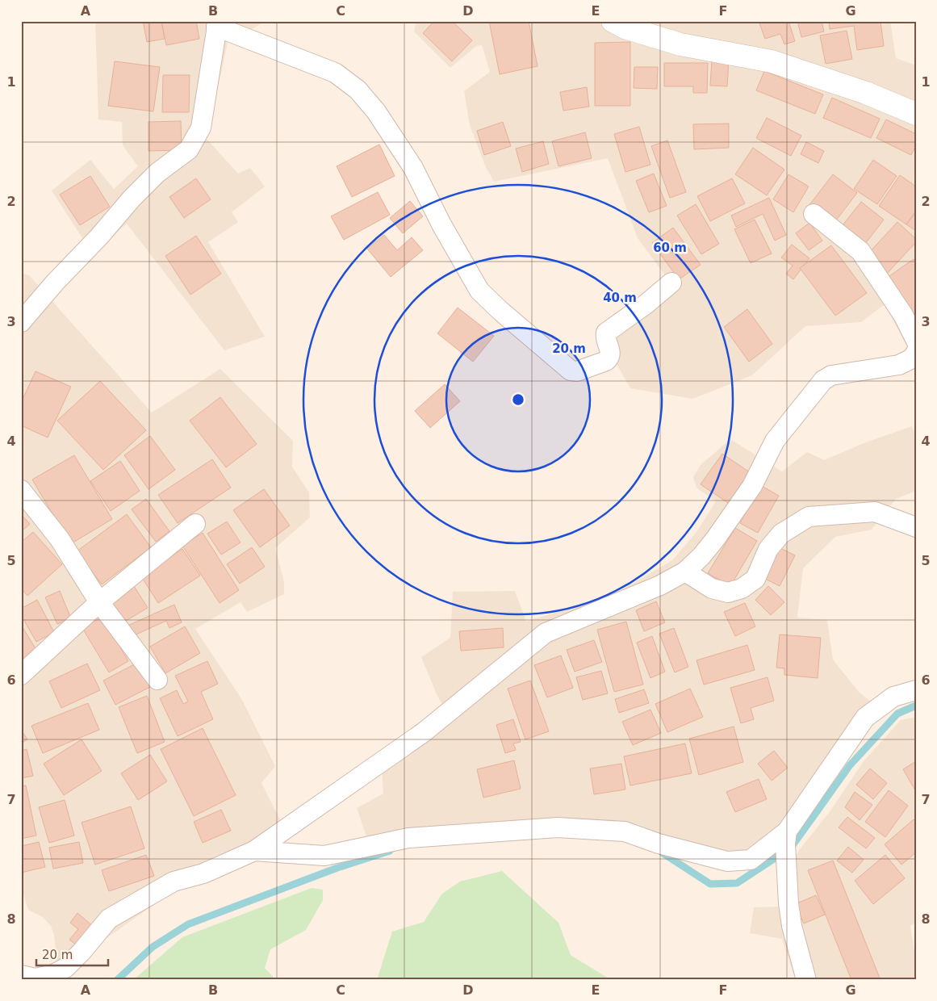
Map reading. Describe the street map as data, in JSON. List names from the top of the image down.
{
  "scale_bar": "20 m",
  "grid": {
    "columns": [
      "A",
      "B",
      "C",
      "D",
      "E",
      "F",
      "G"
    ],
    "rows": [
      "1",
      "2",
      "3",
      "4",
      "5",
      "6",
      "7",
      "8"
    ]
  },
  "rings": ["60 m", "40 m", "20 m"]
}
